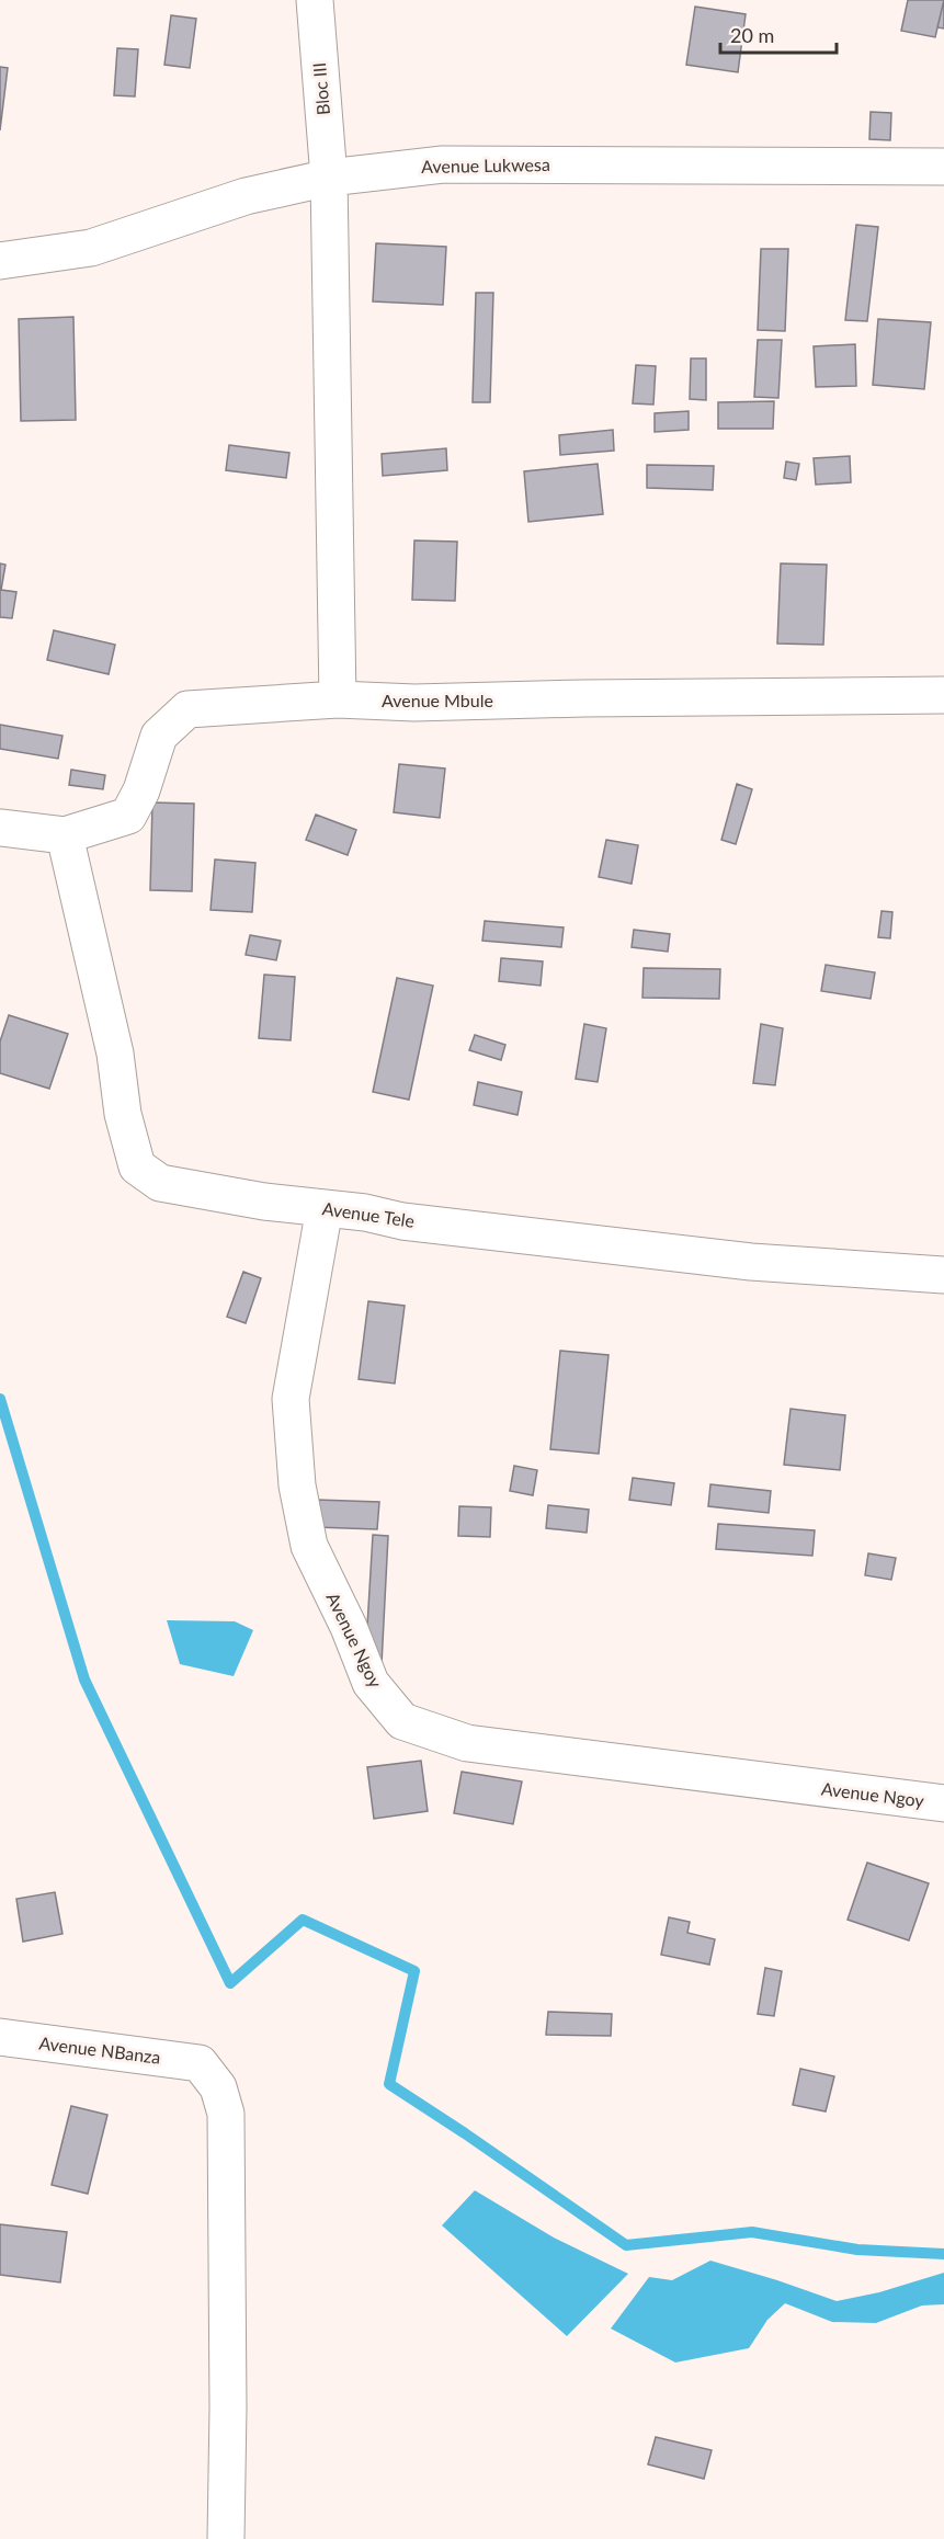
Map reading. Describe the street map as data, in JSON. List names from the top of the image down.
{
  "streets": {
    "street": [
      "Bloc III",
      "Avenue Lukwesa",
      "Avenue Mbule",
      "Avenue Tele",
      "Avenue Ngoy",
      "Avenue NBanza"
    ]
  },
  "crossings": [
    ["Bloc III", "Avenue Lukwesa"],
    ["Bloc III", "Avenue Mbule"],
    ["Avenue Mbule", "Avenue Tele"],
    ["Avenue Tele", "Avenue Ngoy"]
  ],
  "scale_bar": "20 m"
}
